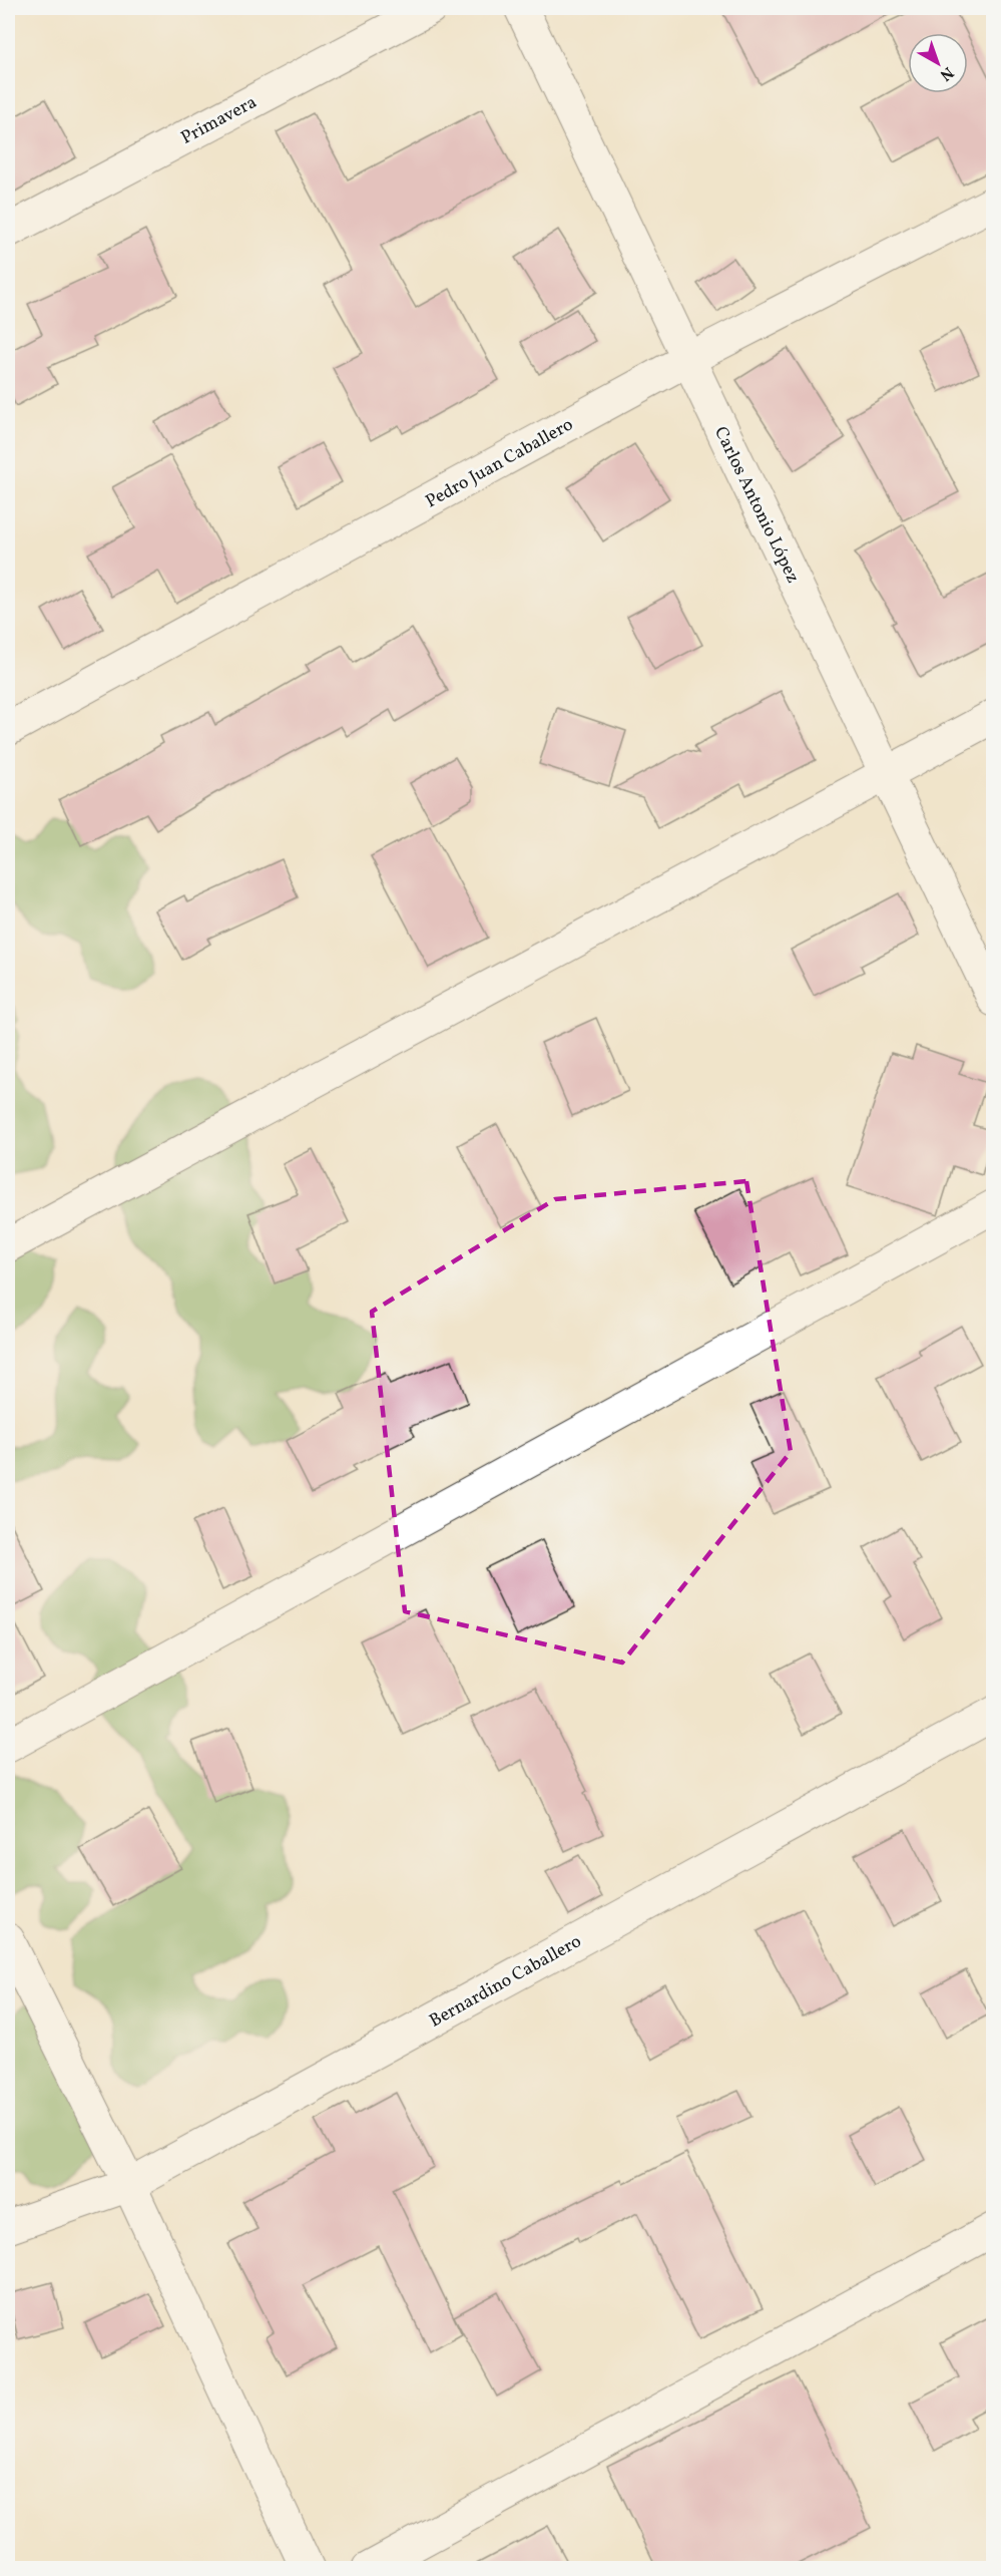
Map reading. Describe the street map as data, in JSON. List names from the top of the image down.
{
  "streets": {
    "street": [
      "Primavera",
      "Pedro Juan Caballero",
      "Carlos Antonio López",
      "Bernardino Caballero"
    ]
  },
  "crossings": [
    ["Pedro Juan Caballero", "Carlos Antonio López"]
  ],
  "north": "bottom right"
}
